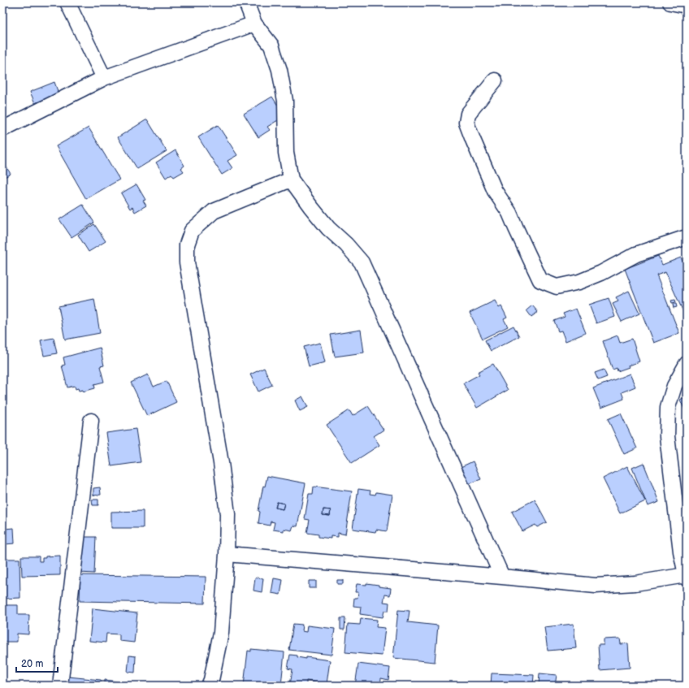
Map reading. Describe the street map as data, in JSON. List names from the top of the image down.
{
  "scale_bar": "20 m"
}
